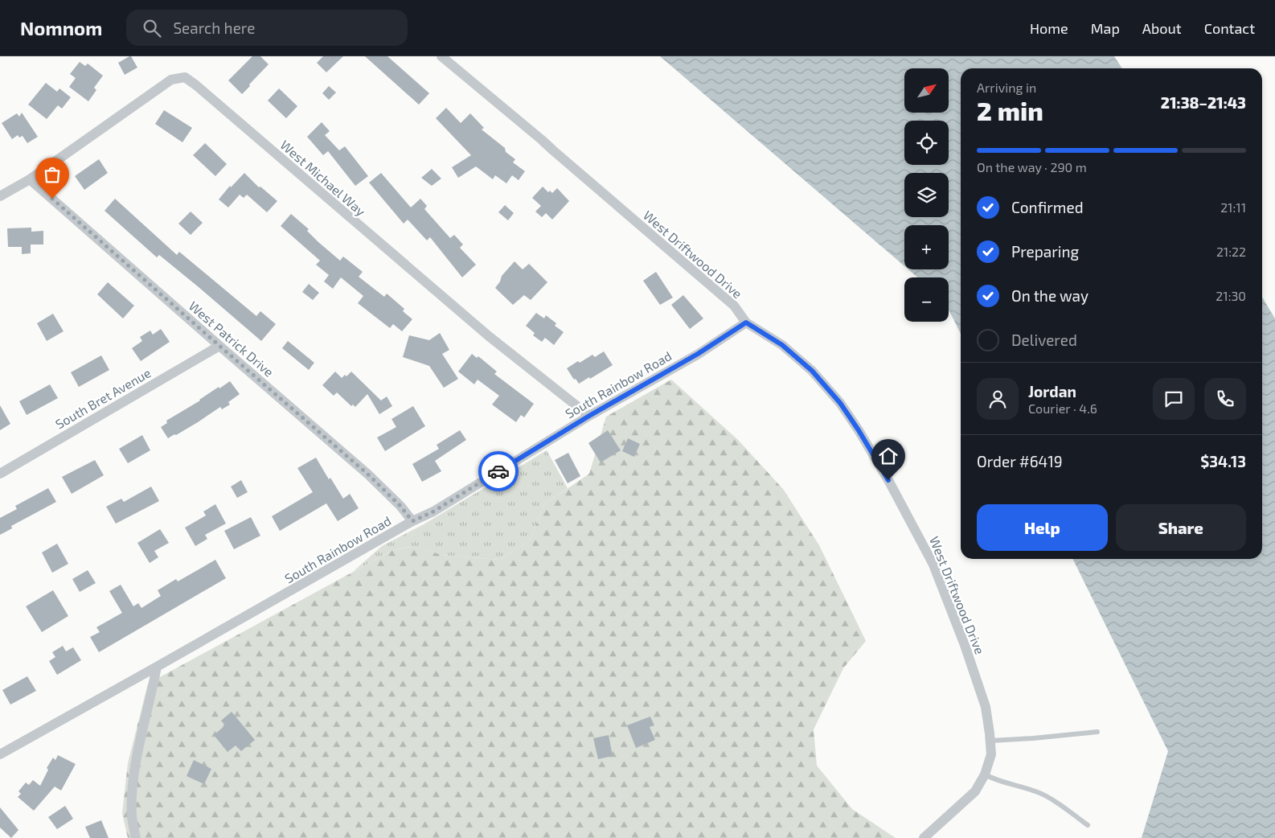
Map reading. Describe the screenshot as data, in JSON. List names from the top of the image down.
{
  "streets": {
    "street": [
      "West Michael Way",
      "West Driftwood Drive",
      "West Patrick Drive",
      "South Rainbow Road",
      "South Bret Avenue"
    ]
  },
  "crossings": [
    ["West Michael Way", "West Patrick Drive"],
    ["West Michael Way", "South Rainbow Road"],
    ["West Driftwood Drive", "South Rainbow Road"],
    ["West Patrick Drive", "South Rainbow Road"],
    ["West Patrick Drive", "South Bret Avenue"]
  ],
  "north": "top right",
  "page": {
    "header": "Nomnom",
    "search": "Search here",
    "nav": [
      "Home",
      "Map",
      "About",
      "Contact"
    ],
    "map_buttons": ["+", "−"],
    "heading": ["2 min", "Arriving in", "21:38–21:43"],
    "panel": [
      "Jordan",
      "Courier · 4.6",
      "Order #6419",
      "$34.13"
    ],
    "bar": "On the way · 290 m",
    "list": [
      ["Confirmed", "21:11"],
      ["Preparing", "21:22"],
      ["On the way", "21:30"],
      "Delivered"
    ],
    "buttons": ["Help", "Share"]
  }
}
